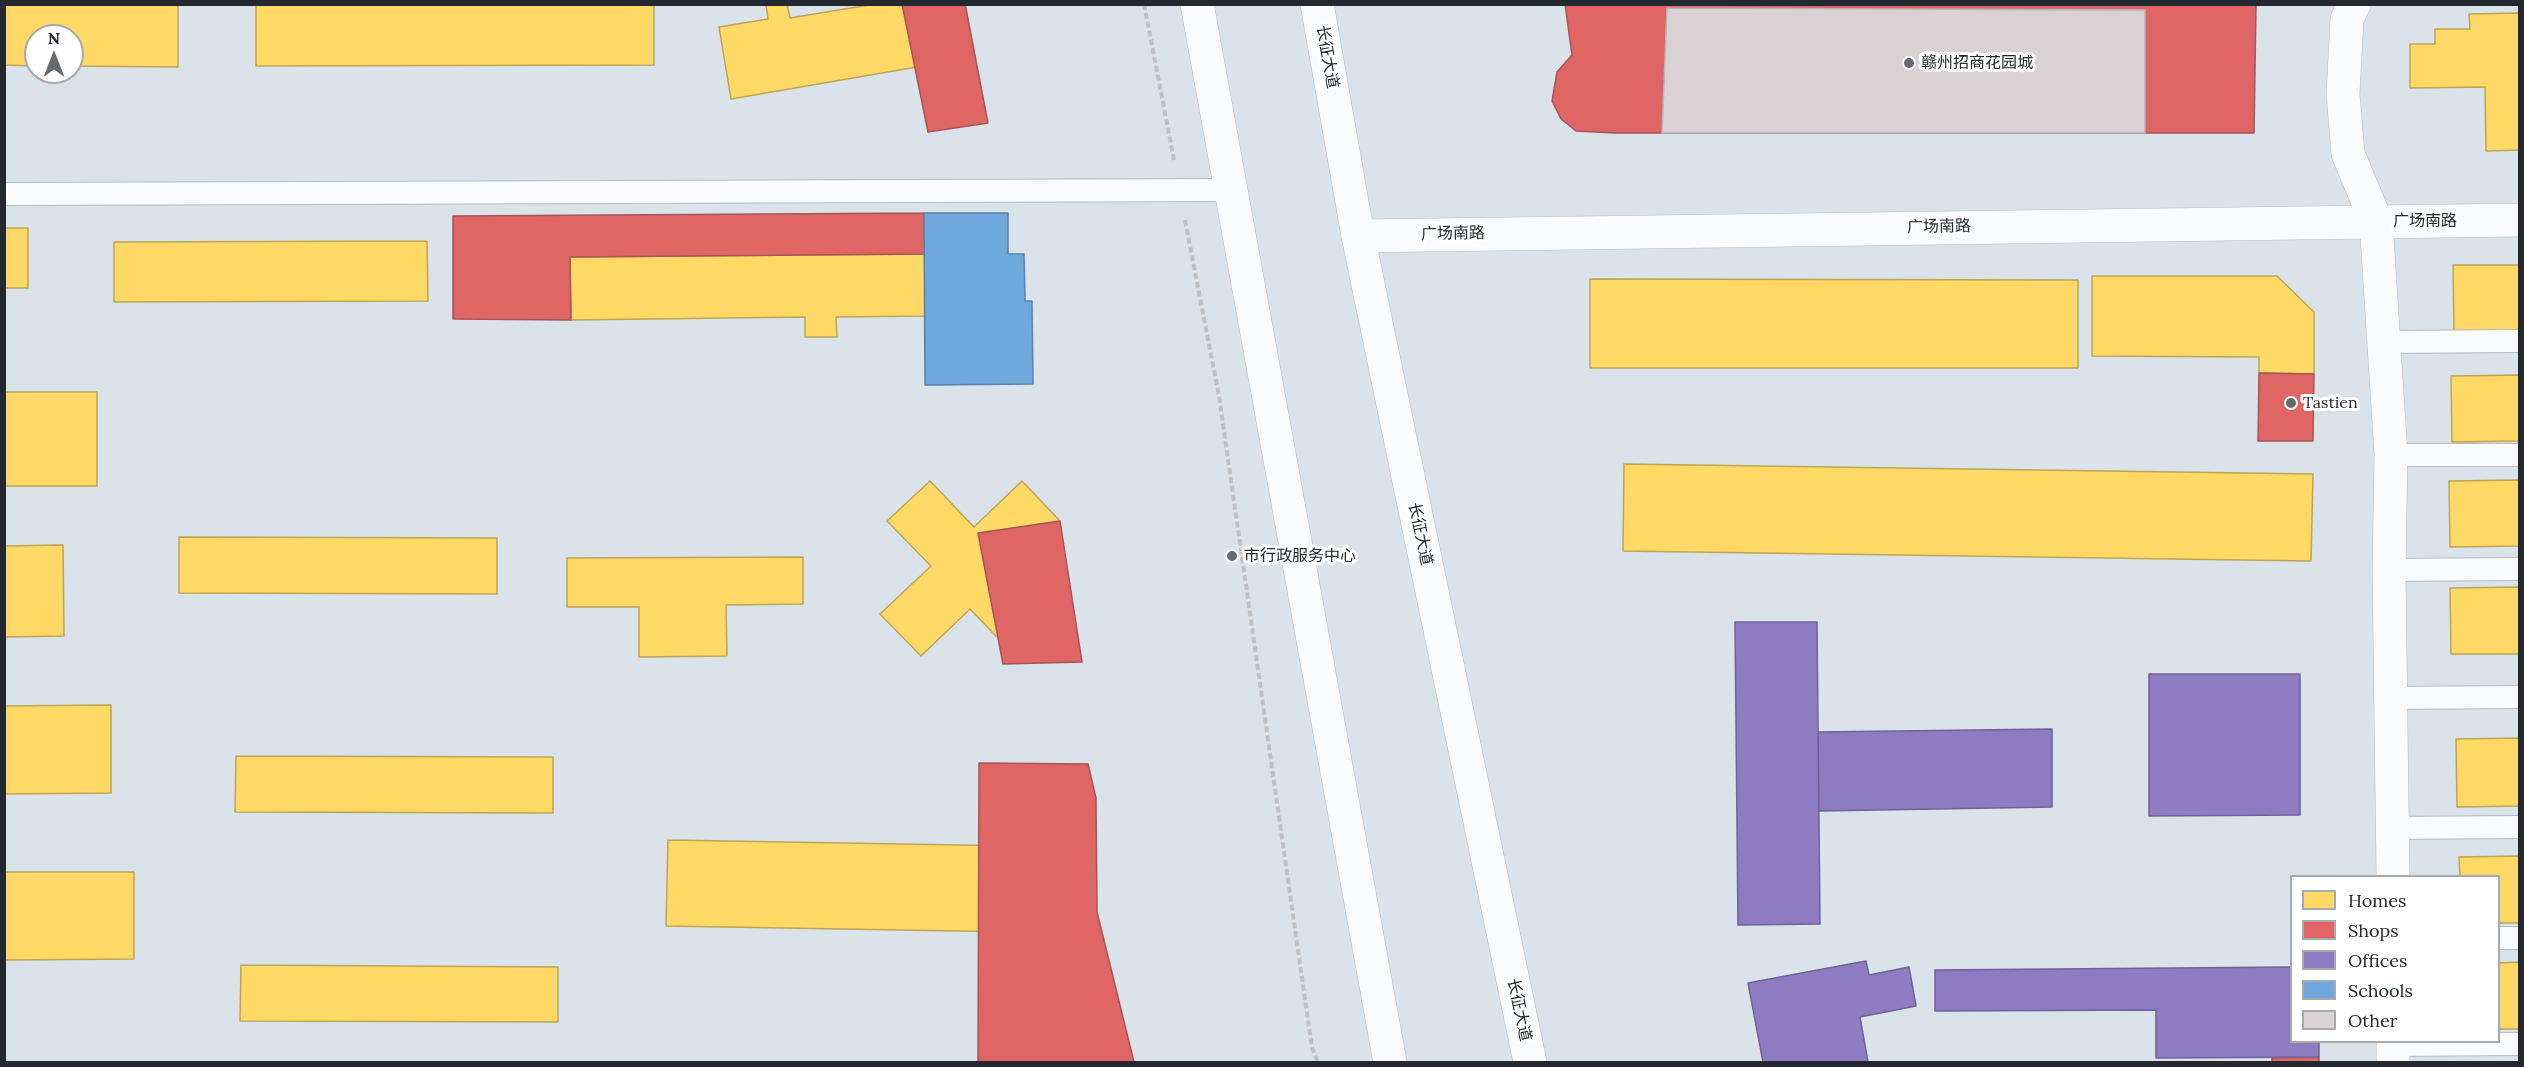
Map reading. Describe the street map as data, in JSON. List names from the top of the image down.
{
  "streets": {
    "main road": ["长征大道", "广场南路"]
  },
  "crossings": [
    ["长征大道", "广场南路"]
  ],
  "places": ["赣州招商花园城", "Tastien", "市行政服务中心"],
  "legend": [
    "Homes",
    "Shops",
    "Offices",
    "Schools",
    "Other"
  ],
  "north": "top"
}
